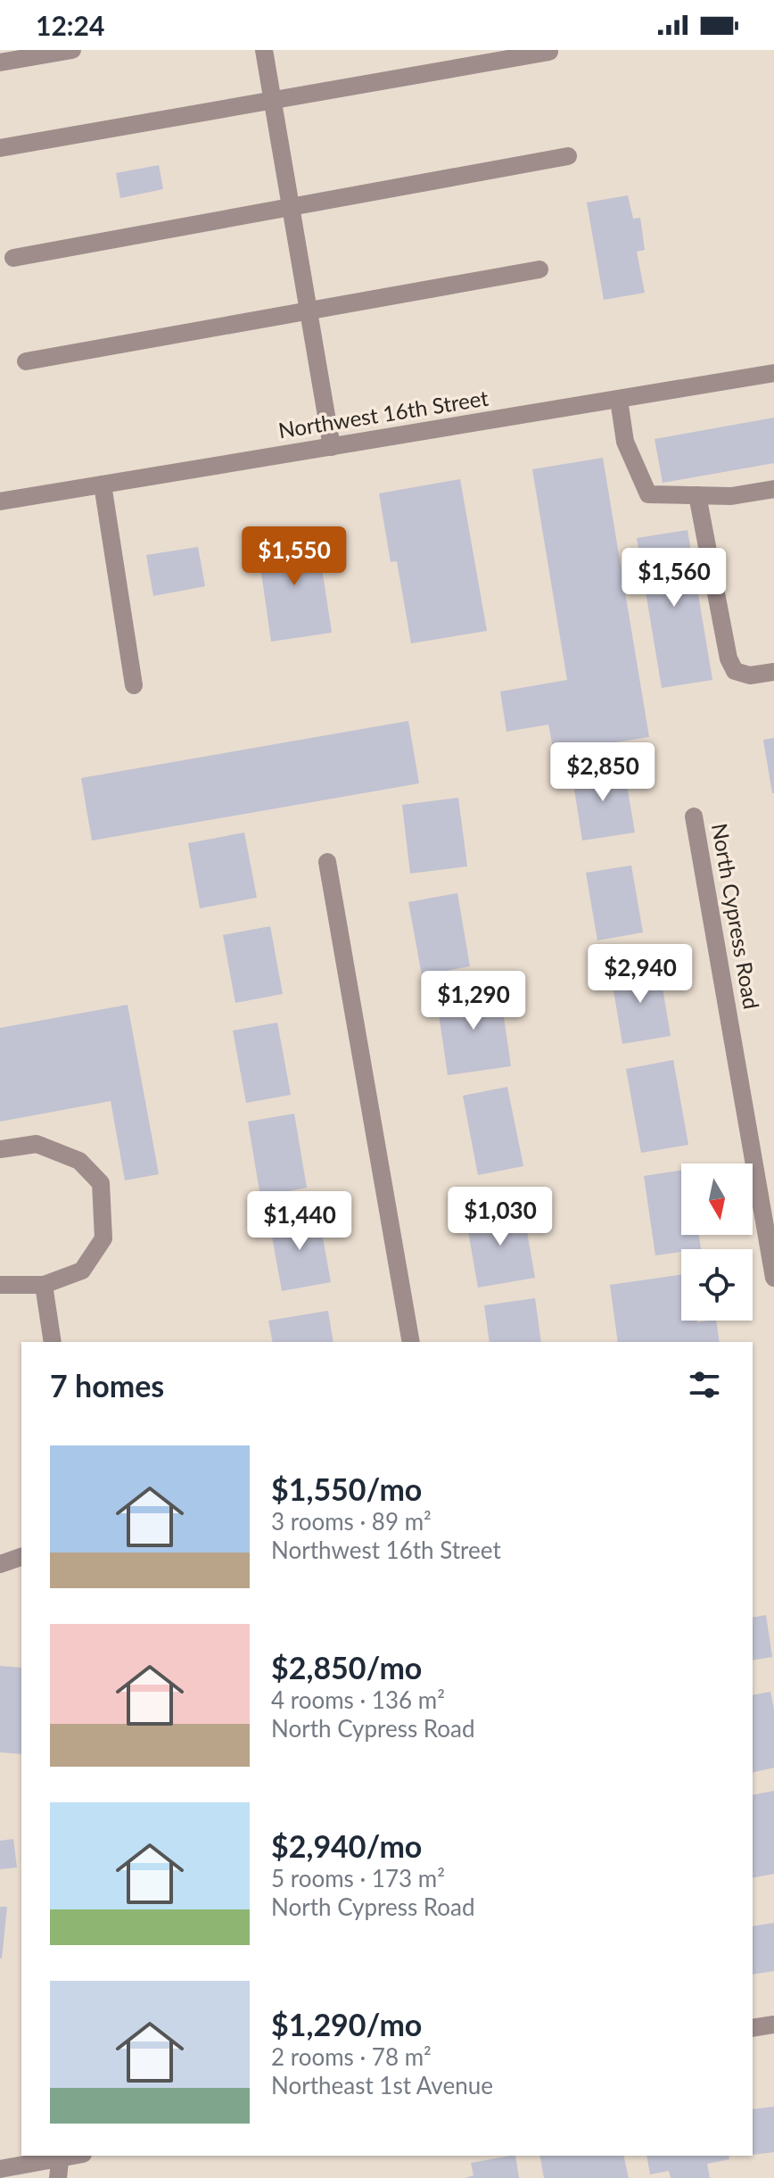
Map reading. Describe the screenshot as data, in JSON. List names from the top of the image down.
{
  "streets": {
    "street": ["Northwest 16th Street", "North Cypress Road"]
  },
  "north": "bottom",
  "page": {
    "status": "12:24",
    "price": [
      "$1,550",
      "$1,560",
      "$2,850",
      "$2,940",
      "$1,290",
      "$1,030",
      "$1,440"
    ],
    "heading": "7 homes",
    "list": [
      {
        "name": "$1,550/mo",
        "note": "3 rooms · 89 m² · Northwest 16th Street"
      },
      {
        "name": "$2,850/mo",
        "note": "4 rooms · 136 m² · North Cypress Road"
      },
      {
        "name": "$2,940/mo",
        "note": "5 rooms · 173 m² · North Cypress Road"
      },
      {
        "name": "$1,290/mo",
        "note": "2 rooms · 78 m² · Northeast 1st Avenue"
      }
    ]
  }
}
